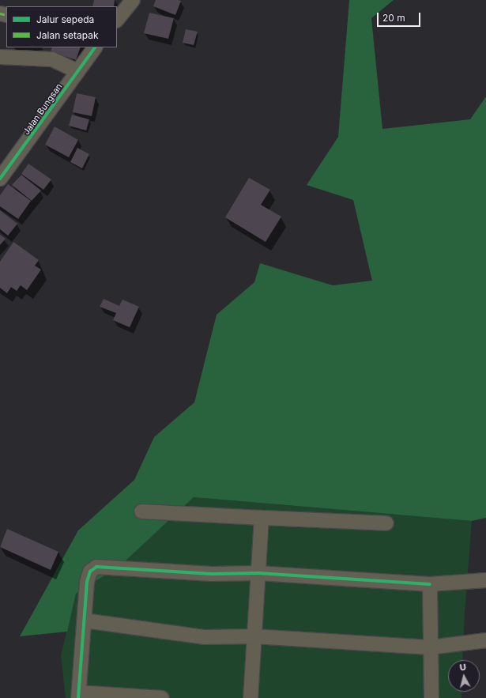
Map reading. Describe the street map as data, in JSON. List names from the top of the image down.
{
  "streets": {
    "street": ["Jalan Bungsan"]
  },
  "legend": ["Jalur sepeda", "Jalan setapak"],
  "scale_bar": "20 m",
  "north": "top"
}
